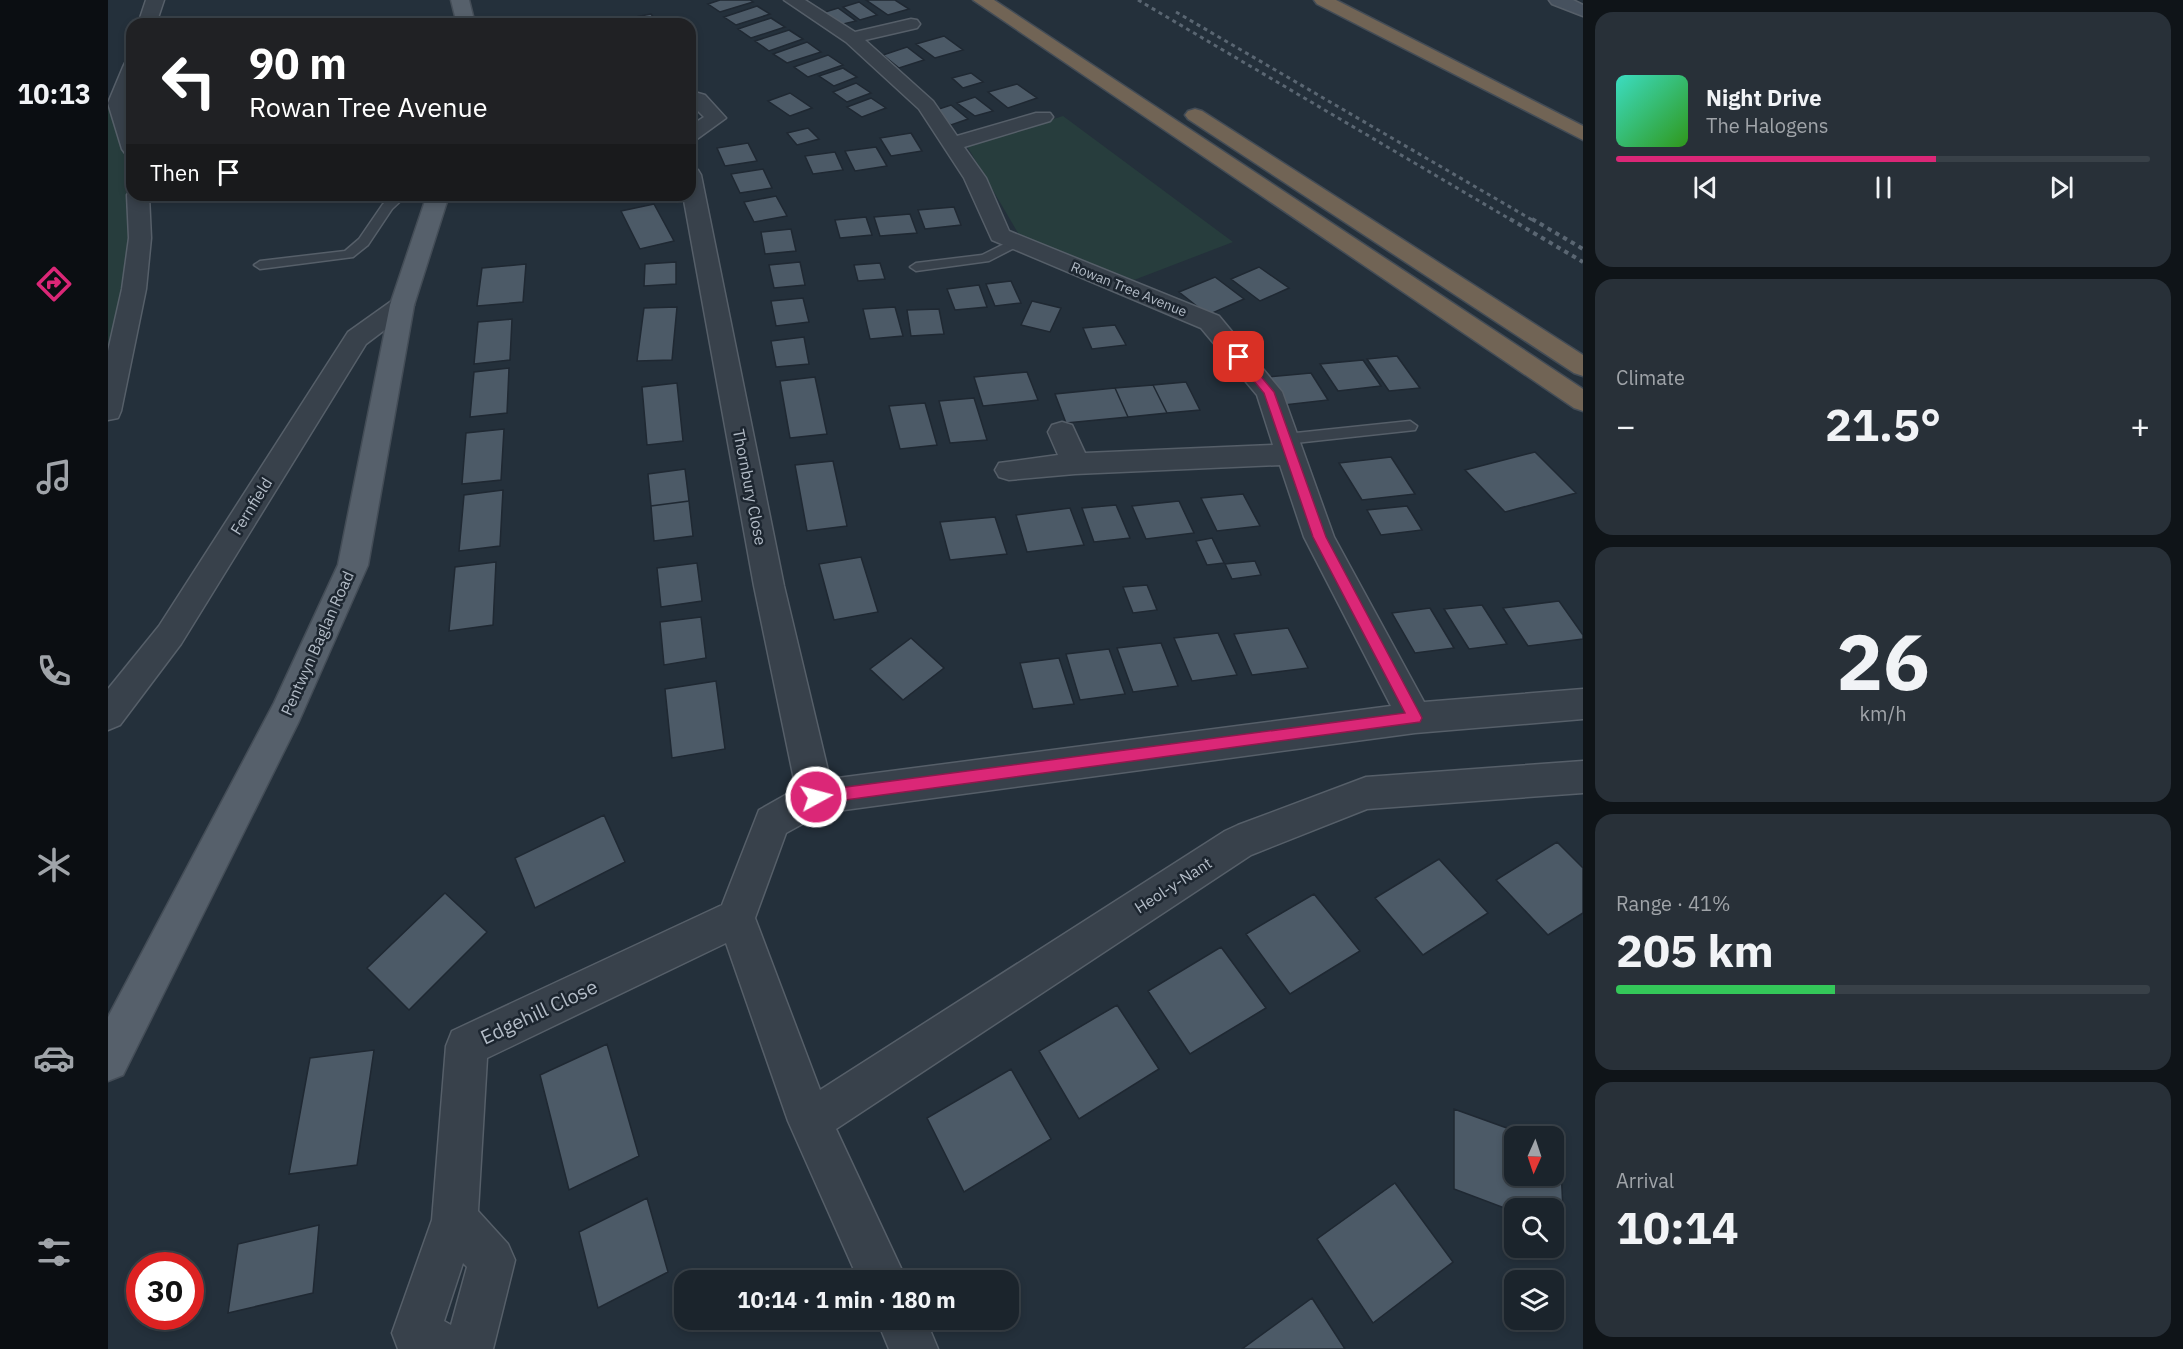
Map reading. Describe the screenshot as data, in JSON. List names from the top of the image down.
{
  "streets": {
    "main road": ["Pentwyn Baglan Road"],
    "street": [
      "Rowan Tree Avenue",
      "Thornbury Close",
      "Fernfield",
      "Heol-y-Nant",
      "Edgehill Close"
    ]
  },
  "crossings": [
    ["Fernfield", "Pentwyn Baglan Road"]
  ],
  "north": "bottom",
  "page": {
    "tabs": "10:13",
    "turn": ["90 m", "Rowan Tree Avenue"],
    "song": ["Night Drive", "The Halogens"],
    "then": "Then",
    "tile": [
      "Climate",
      ["26", "km/h"],
      ["Range · 41%", "205 km"],
      ["Arrival", "10:14"]
    ],
    "heat": ["−", "21.5°", "+"],
    "limit": "30",
    "trip": "10:14 · 1 min · 180 m"
  }
}
